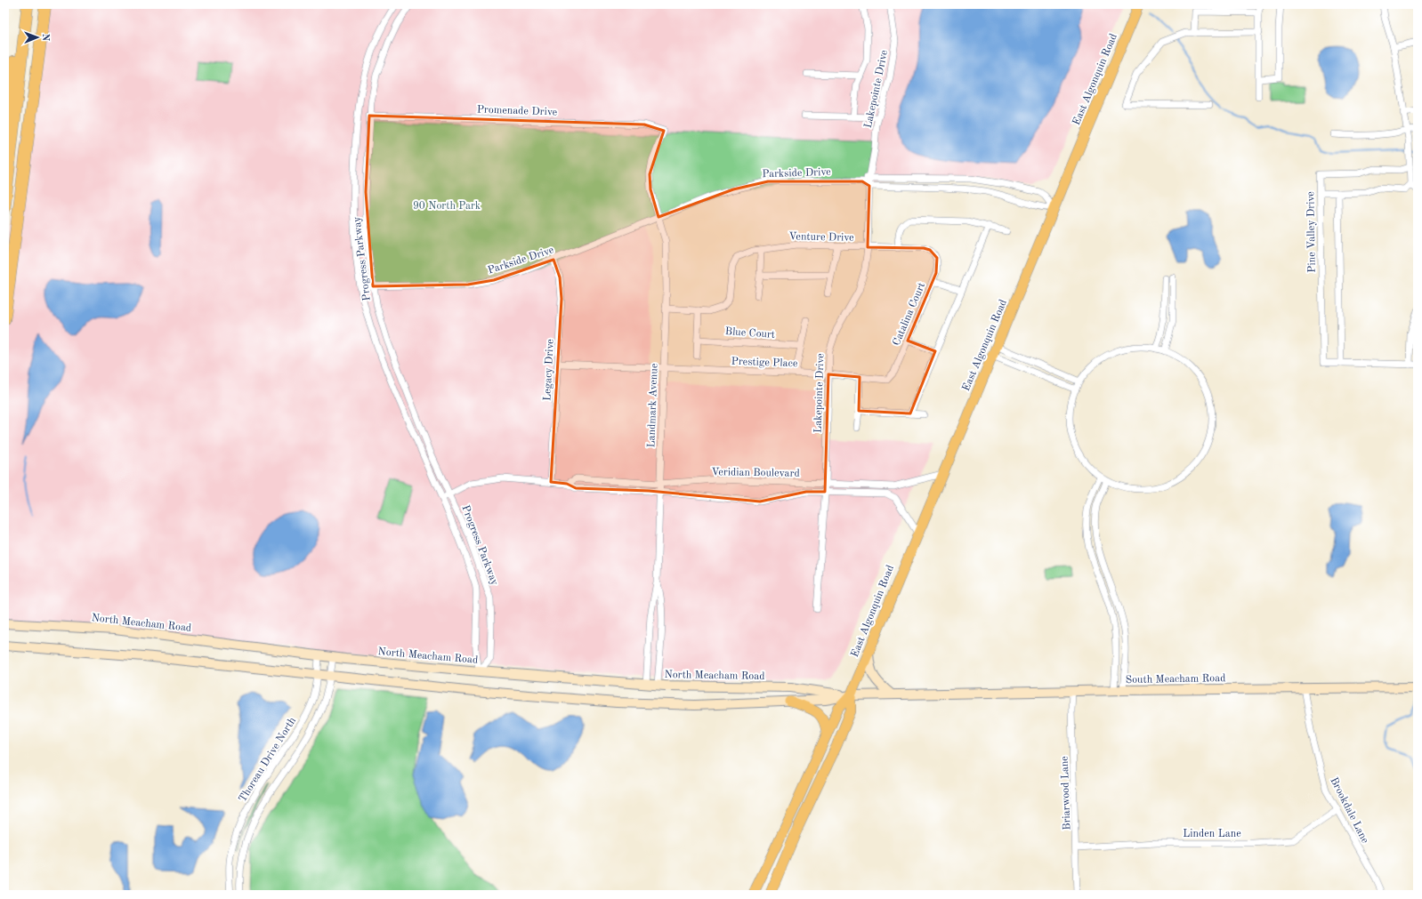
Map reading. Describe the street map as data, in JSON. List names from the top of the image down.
{
  "streets": {
    "main road": ["East Algonquin Road", "North Meacham Road", "South Meacham Road"],
    "street": [
      "Lakepointe Drive",
      "Promenade Drive",
      "Parkside Drive",
      "Pine Valley Drive",
      "Venture Drive",
      "Progress Parkway",
      "Catalina Court",
      "Blue Court",
      "Prestige Place",
      "Legacy Drive",
      "Landmark Avenue",
      "Veridian Boulevard",
      "Thoreau Drive North",
      "Briarwood Lane",
      "Brookdale Lane",
      "Linden Lane"
    ]
  },
  "crossings": [
    ["East Algonquin Road", "Veridian Boulevard"],
    ["East Algonquin Road", "North Meacham Road"],
    ["Lakepointe Drive", "Venture Drive"],
    ["Lakepointe Drive", "Prestige Place"],
    ["Lakepointe Drive", "Veridian Boulevard"],
    ["Promenade Drive", "Progress Parkway"],
    ["Promenade Drive", "Landmark Avenue"],
    ["Parkside Drive", "Progress Parkway"],
    ["Parkside Drive", "Legacy Drive"],
    ["Parkside Drive", "Landmark Avenue"],
    ["Venture Drive", "Catalina Court"],
    ["Venture Drive", "Landmark Avenue"],
    ["Progress Parkway", "Veridian Boulevard"],
    ["Progress Parkway", "North Meacham Road"],
    ["Catalina Court", "Prestige Place"],
    ["Prestige Place", "Legacy Drive"],
    ["Prestige Place", "Landmark Avenue"],
    ["Legacy Drive", "Veridian Boulevard"],
    ["Landmark Avenue", "Veridian Boulevard"],
    ["Landmark Avenue", "North Meacham Road"],
    ["North Meacham Road", "South Meacham Road"],
    ["North Meacham Road", "Thoreau Drive North"],
    ["South Meacham Road", "Briarwood Lane"],
    ["South Meacham Road", "Brookdale Lane"],
    ["Briarwood Lane", "Linden Lane"],
    ["Brookdale Lane", "Linden Lane"]
  ],
  "parks": ["90 North Park"],
  "north": "right"
}
